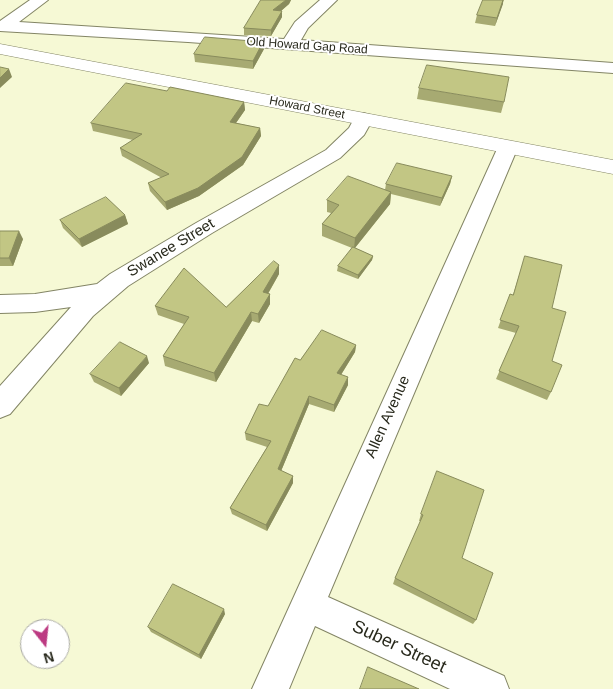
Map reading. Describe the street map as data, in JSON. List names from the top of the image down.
{
  "streets": {
    "street": [
      "Old Howard Gap Road",
      "Howard Street",
      "Swanee Street",
      "Allen Avenue",
      "Suber Street"
    ]
  },
  "crossings": [
    ["Howard Street", "Swanee Street"],
    ["Howard Street", "Allen Avenue"],
    ["Allen Avenue", "Suber Street"]
  ],
  "north": "bottom"
}
